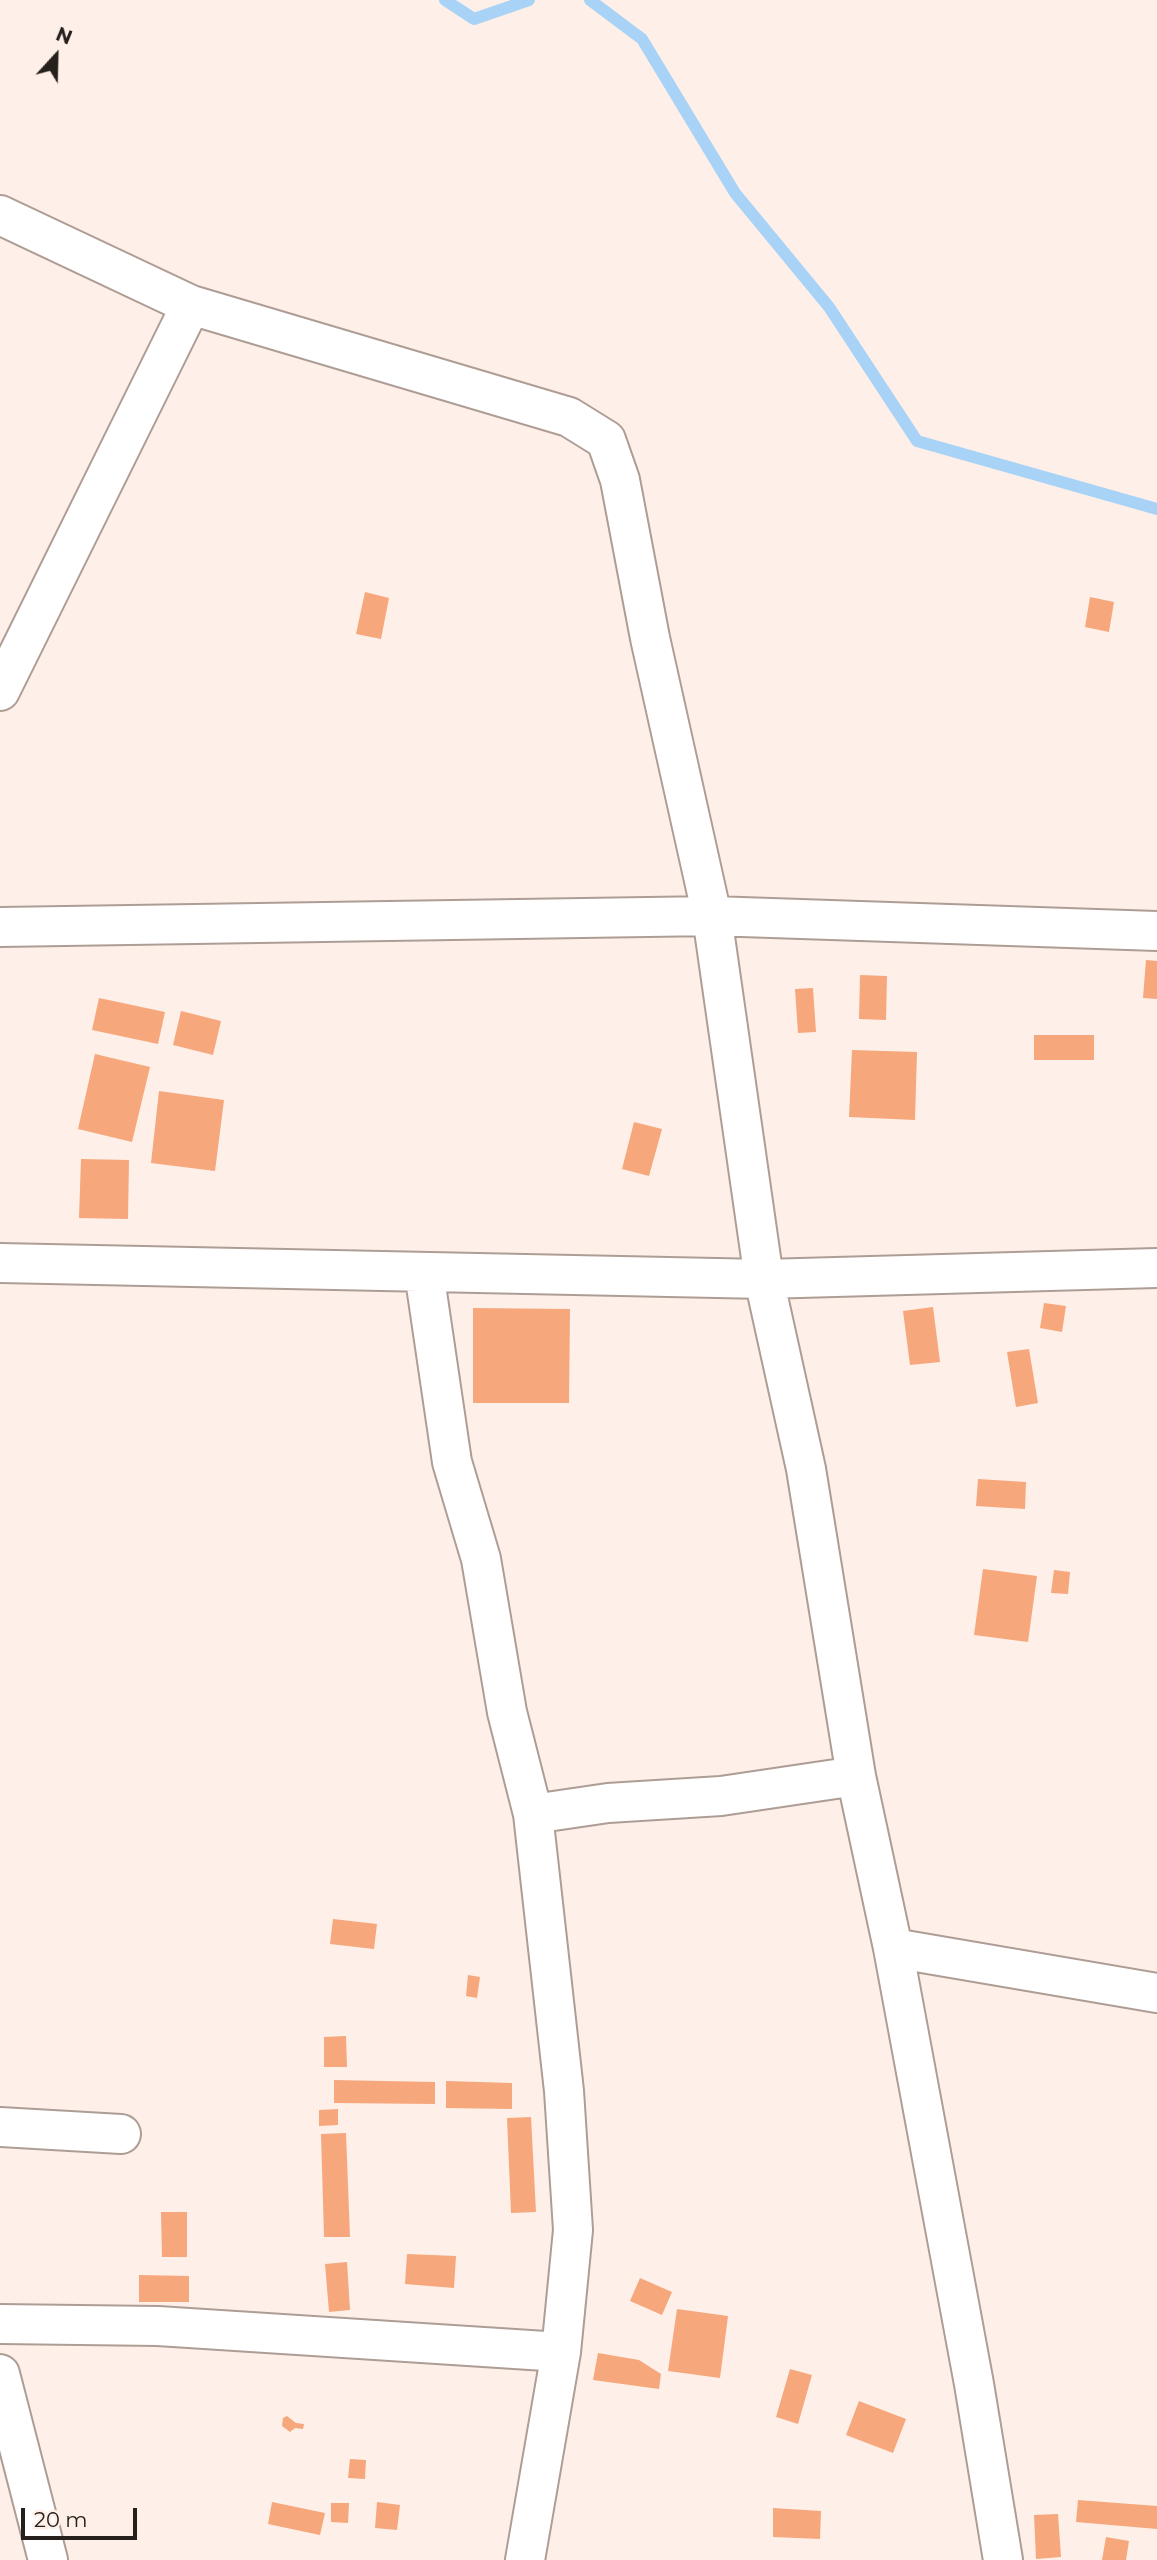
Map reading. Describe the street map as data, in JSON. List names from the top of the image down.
{
  "scale_bar": "20 m",
  "north": "top"
}
